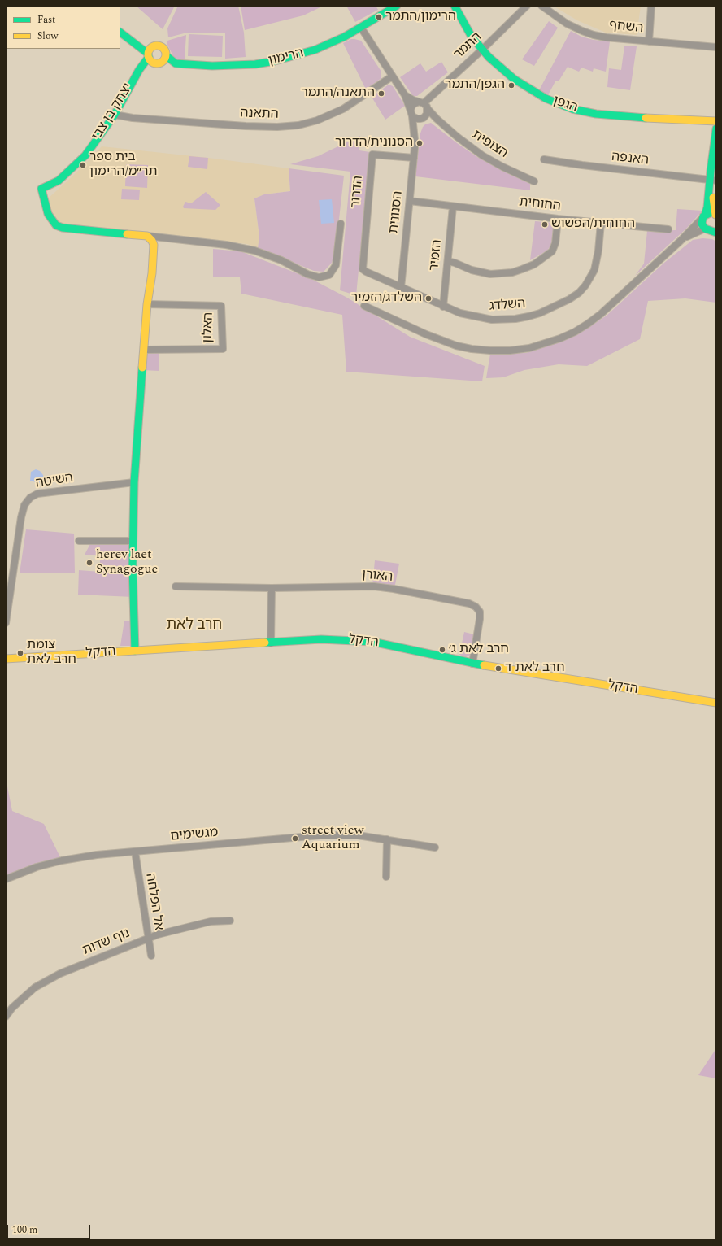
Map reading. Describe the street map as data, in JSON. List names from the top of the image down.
{
  "streets": {
    "street": [
      "השחף",
      "התמר",
      "הרימון",
      "הגפן",
      "יצחק בן צבי",
      "התאנה",
      "הצופית",
      "האנפה",
      "הדרור",
      "החוחית",
      "הסנונית",
      "הזמיר",
      "השלדג",
      "האלון",
      "השיטה",
      "האורן",
      "הדקל",
      "מגשימים",
      "אל הפלחה",
      "נוף שדות"
    ]
  },
  "crossings": [
    ["התמר", "הגפן"],
    ["התמר", "הצופית"],
    ["התמר", "הסנונית"],
    ["הרימון", "יצחק בן צבי"],
    ["יצחק בן צבי", "התאנה"],
    ["הצופית", "הסנונית"],
    ["הדרור", "הסנונית"],
    ["הדרור", "השלדג"],
    ["החוחית", "הסנונית"],
    ["החוחית", "הזמיר"],
    ["החוחית", "השלדג"],
    ["הסנונית", "השלדג"],
    ["הזמיר", "השלדג"],
    ["האורן", "הדקל"],
    ["מגשימים", "אל הפלחה"],
    ["אל הפלחה", "נוף שדות"]
  ],
  "districts": ["חרב לאת"],
  "places": [
    "הרימון/התמר",
    "הגפן/התמר",
    "התאנה/התמר",
    "הסנונית/הדרור",
    "בית ספר תר״מ/הרימון",
    "החוחית/הפשוש",
    "השלדג/הזמיר",
    "herev laet Synagogue",
    "חרב לאת ג׳",
    "צומת חרב לאת",
    "חרב לאת ד",
    "street view Aquarium"
  ],
  "legend": ["Fast", "Slow"],
  "scale_bar": "100 m"
}
